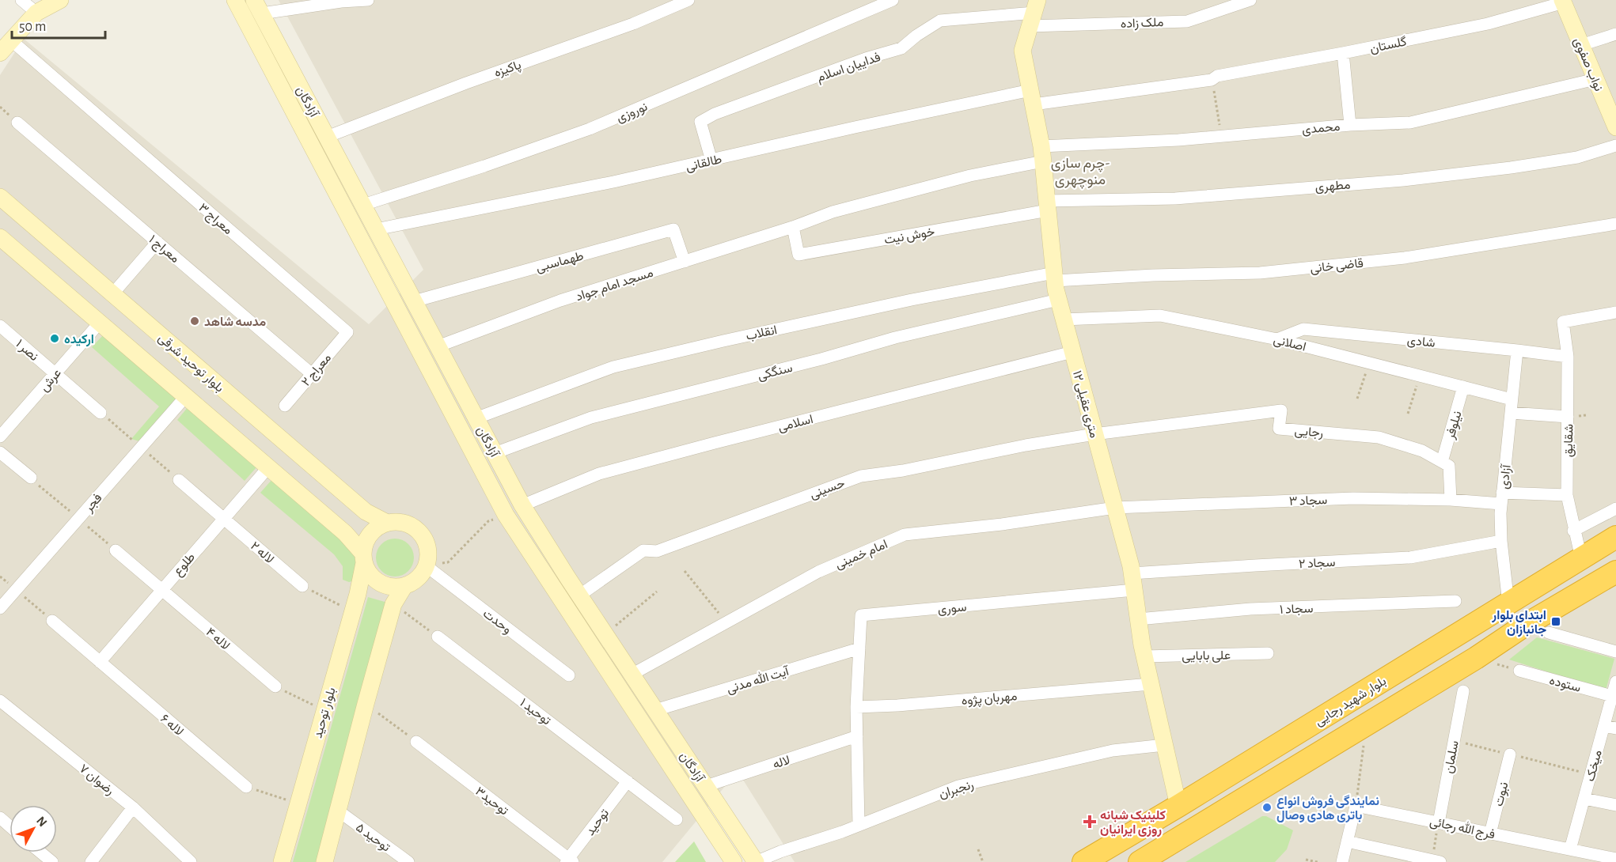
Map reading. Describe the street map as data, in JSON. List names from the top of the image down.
{
  "streets": {
    "highway": ["بلوار شهید رجایی"],
    "street": [
      "ملک زاده",
      "گلستان",
      "نواب صفوی",
      "فداییان اسلام",
      "پاکیزه",
      "آزادگان",
      "نوروزی",
      "محمدی",
      "طالقانی",
      "مطهری",
      "معراج ۳",
      "خوش نیت",
      "معراج ۱",
      "طهماسبی",
      "قاضی خانی",
      "مسجد امام جواد",
      "انقلاب",
      "شادی",
      "اصلانی",
      "نصر ۱",
      "بلوار توحید شرقی",
      "معراج ۲",
      "سنگکی",
      "عرش",
      "۱۲ متری عقیلی",
      "اسلامی",
      "نیلوفر",
      "رجایی",
      "شقایق",
      "آزادی",
      "حسینی",
      "سجاد ۳",
      "فجر",
      "لاله ۲",
      "امام خمینی",
      "سجاد ۲",
      "طلوع",
      "سوری",
      "سجاد ۱",
      "وحدت",
      "لاله ۴",
      "علی بابایی",
      "آیت الله مدنی",
      "ستوده",
      "مهربان پژوه",
      "توحید ۱",
      "بلوار توحید",
      "لاله ۶",
      "سلمان",
      "لاله",
      "میخک",
      "رضوان ۷",
      "رنجبران",
      "نبوت",
      "توحید۳",
      "توحید",
      "فرج الله رجائی",
      "توحید ۵"
    ]
  },
  "crossings": [
    ["ملک زاده", "فداییان اسلام"],
    ["ملک زاده", "۱۲ متری عقیلی"],
    ["گلستان", "نواب صفوی"],
    ["گلستان", "طالقانی"],
    ["گلستان", "۱۲ متری عقیلی"],
    ["نواب صفوی", "محمدی"],
    ["فداییان اسلام", "طالقانی"],
    ["فداییان اسلام", "۱۲ متری عقیلی"],
    ["پاکیزه", "آزادگان"],
    ["آزادگان", "نوروزی"],
    ["آزادگان", "طالقانی"],
    ["آزادگان", "طهماسبی"],
    ["آزادگان", "مسجد امام جواد"],
    ["آزادگان", "انقلاب"],
    ["آزادگان", "سنگکی"],
    ["آزادگان", "اسلامی"],
    ["آزادگان", "حسینی"],
    ["آزادگان", "امام خمینی"],
    ["آزادگان", "آیت الله مدنی"],
    ["آزادگان", "لاله"],
    ["آزادگان", "رنجبران"],
    ["محمدی", "خوش نیت"],
    ["محمدی", "مسجد امام جواد"],
    ["محمدی", "۱۲ متری عقیلی"],
    ["طالقانی", "۱۲ متری عقیلی"],
    ["مطهری", "خوش نیت"],
    ["مطهری", "۱۲ متری عقیلی"],
    ["معراج ۳", "معراج ۲"],
    ["خوش نیت", "مسجد امام جواد"],
    ["خوش نیت", "۱۲ متری عقیلی"],
    ["معراج ۱", "معراج ۲"],
    ["طهماسبی", "مسجد امام جواد"],
    ["قاضی خانی", "انقلاب"],
    ["قاضی خانی", "۱۲ متری عقیلی"],
    ["انقلاب", "۱۲ متری عقیلی"],
    ["شادی", "اصلانی"],
    ["شادی", "شقایق"],
    ["شادی", "آزادی"],
    ["اصلانی", "۱۲ متری عقیلی"],
    ["اصلانی", "نیلوفر"],
    ["اصلانی", "آزادی"],
    ["نصر ۱", "عرش"],
    ["بلوار توحید شرقی", "وحدت"],
    ["بلوار توحید شرقی", "بلوار توحید"],
    ["سنگکی", "۱۲ متری عقیلی"],
    ["۱۲ متری عقیلی", "اسلامی"],
    ["۱۲ متری عقیلی", "رجایی"],
    ["۱۲ متری عقیلی", "حسینی"],
    ["۱۲ متری عقیلی", "سجاد ۳"],
    ["۱۲ متری عقیلی", "امام خمینی"],
    ["۱۲ متری عقیلی", "سجاد ۲"],
    ["۱۲ متری عقیلی", "سوری"],
    ["۱۲ متری عقیلی", "سجاد ۱"],
    ["۱۲ متری عقیلی", "علی بابایی"],
    ["۱۲ متری عقیلی", "مهربان پژوه"],
    ["۱۲ متری عقیلی", "بلوار شهید رجایی"],
    ["۱۲ متری عقیلی", "رنجبران"],
    ["نیلوفر", "رجایی"],
    ["رجایی", "حسینی"],
    ["شقایق", "سجاد ۳"],
    ["شقایق", "بلوار شهید رجایی"],
    ["آزادی", "سجاد ۳"],
    ["آزادی", "سجاد ۲"],
    ["آزادی", "بلوار شهید رجایی"],
    ["سجاد ۳", "امام خمینی"],
    ["لاله ۲", "طلوع"],
    ["طلوع", "لاله ۴"],
    ["طلوع", "لاله ۶"],
    ["سوری", "آیت الله مدنی"],
    ["سوری", "مهربان پژوه"],
    ["وحدت", "بلوار توحید"],
    ["ستوده", "میخک"],
    ["توحید ۱", "توحید"],
    ["سلمان", "فرج الله رجائی"],
    ["میخک", "فرج الله رجائی"],
    ["نبوت", "فرج الله رجائی"],
    ["توحید۳", "توحید"]
  ],
  "districts": ["چرم سازی- منوچهری"],
  "places": {
    "other": ["مدسه شاهد", "ارکیده", "نمایندگی فروش انواع باتری هادی وصال"],
    "transit": ["ابتدای بلوار جانبازان"],
    "health": ["کلینیک شبانه روزی ایرانیان"]
  },
  "scale_bar": "50 m",
  "north": "top right"
}
